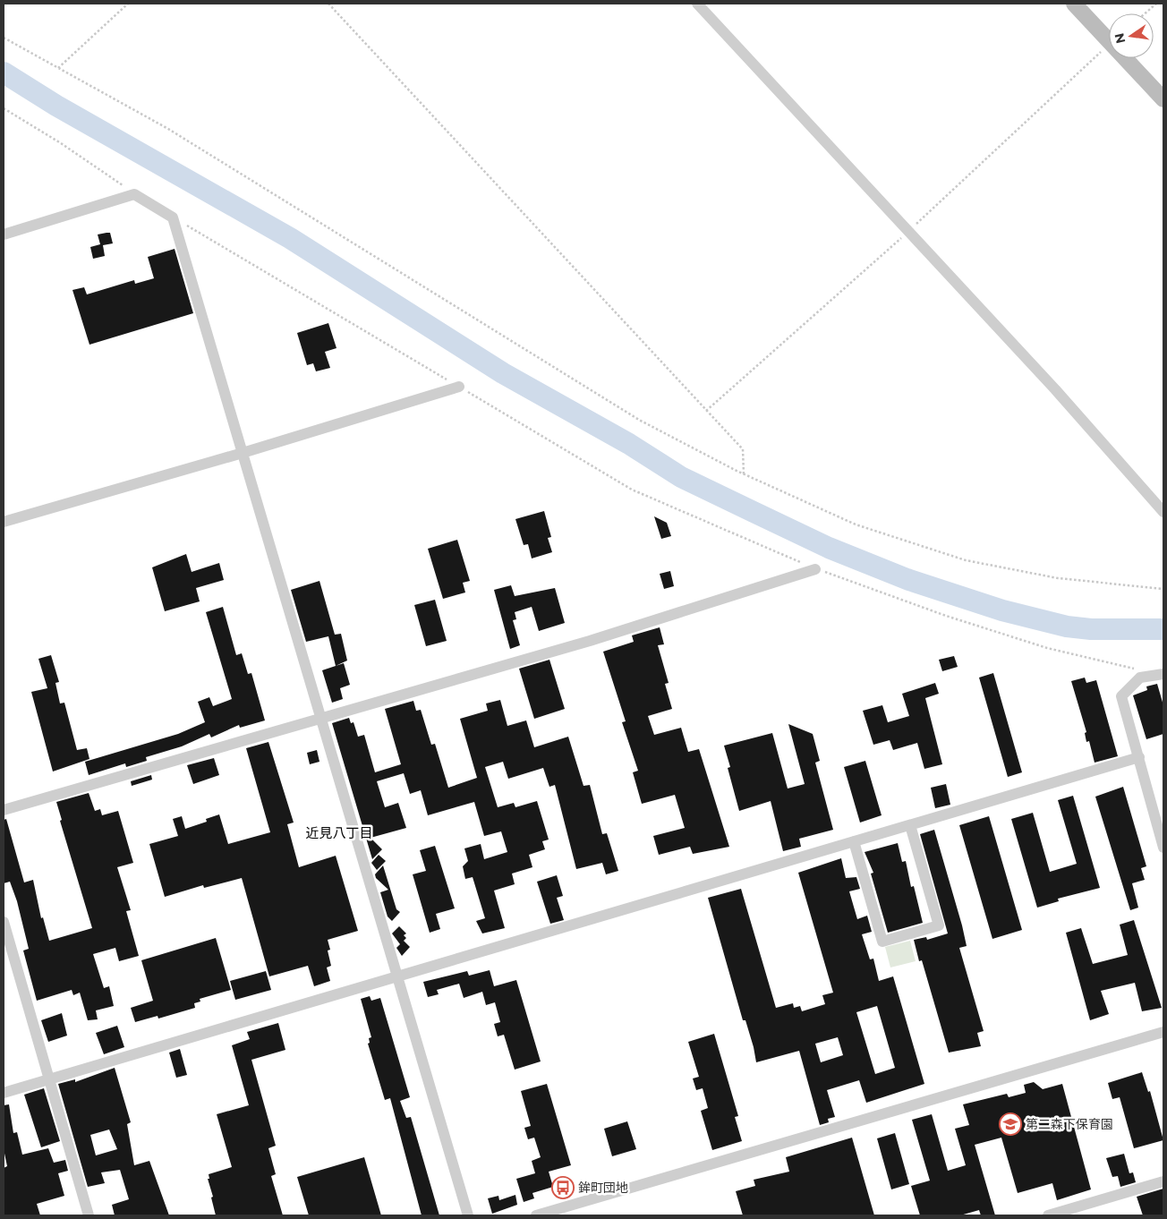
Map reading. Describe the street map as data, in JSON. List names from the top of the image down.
{
  "districts": ["近見八丁目"],
  "places": {
    "school or university": ["第二森下保育園"],
    "bus stop": ["鉾町団地"]
  },
  "north": "left"
}
